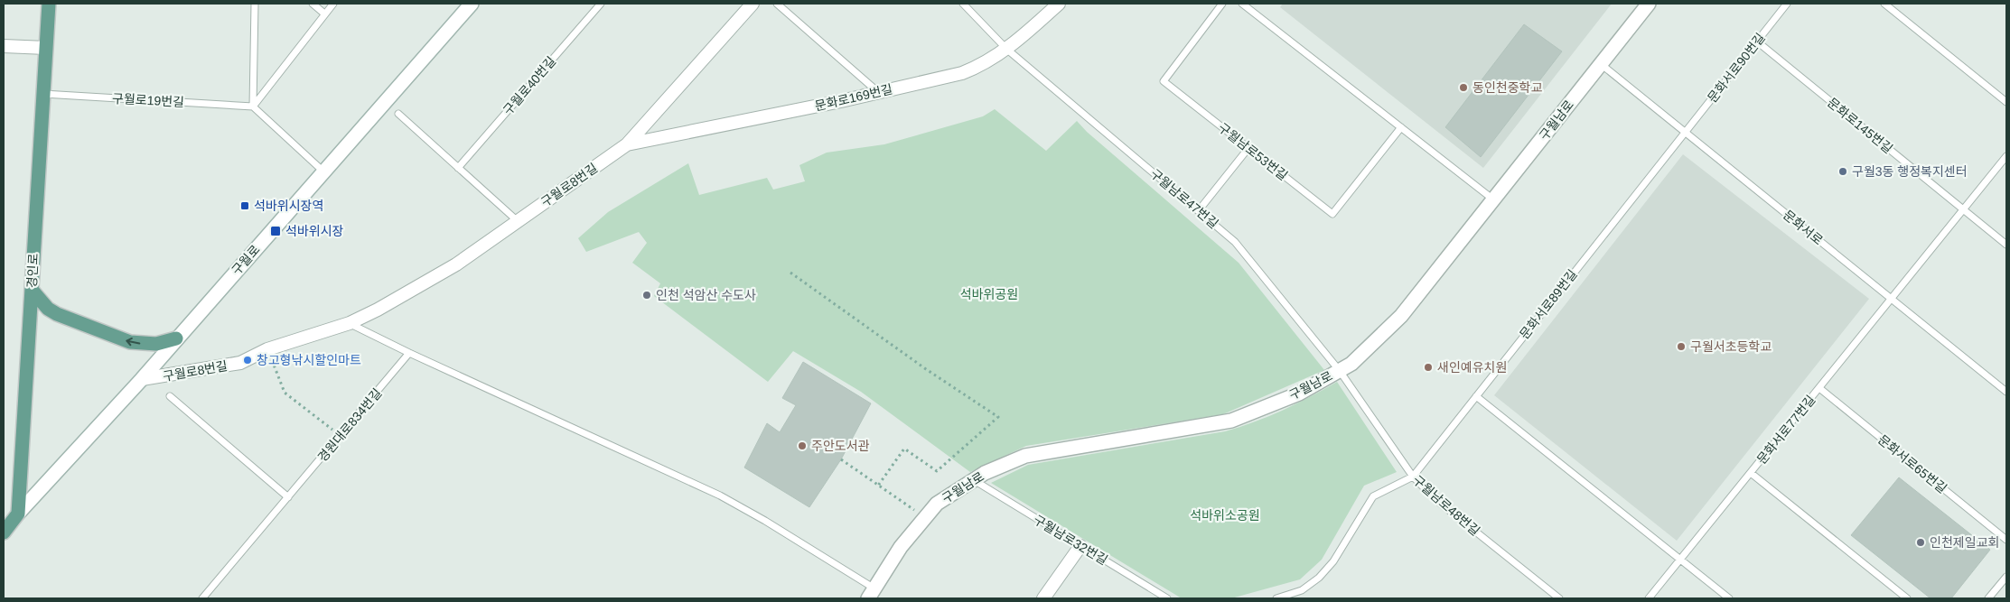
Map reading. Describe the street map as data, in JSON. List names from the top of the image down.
{
  "streets": {
    "main road": ["경인로"],
    "street": [
      "문화로169번길",
      "구월남로",
      "구월로8번길",
      "구월로"
    ],
    "lane": [
      "문화서로90번길",
      "구월로40번길",
      "구월로19번길",
      "문화로145번길",
      "구월남로53번길",
      "구월남로47번길",
      "문화서로",
      "문화서로89번길",
      "경원대로834번길",
      "문화서로77번길",
      "문화서로65번길",
      "구월남로48번길",
      "구월남로32번길"
    ]
  },
  "crossings": [
    ["문화서로90번길", "문화로145번길"],
    ["문화서로90번길", "문화서로"],
    ["문화서로90번길", "문화서로89번길"],
    ["문화로169번길", "구월로8번길"],
    ["문화로169번길", "구월남로47번길"],
    ["구월로19번길", "경인로"],
    ["구월남로", "구월남로47번길"],
    ["구월남로", "문화서로"],
    ["구월남로", "구월남로48번길"],
    ["구월남로", "구월남로32번길"],
    ["구월로8번길", "구월로"],
    ["구월남로47번길", "구월남로48번길"],
    ["문화서로", "문화서로89번길"],
    ["문화서로", "문화서로77번길"],
    ["구월로", "경인로"],
    ["문화서로89번길", "구월남로48번길"],
    ["문화서로77번길", "문화서로65번길"]
  ],
  "parks": ["석바위공원", "석바위소공원"],
  "places": {
    "other": [
      "동인천중학교",
      "구월3동 행정복지센터",
      "인천 석암산 수도사",
      "구월서초등학교",
      "창고형낚시할인마트",
      "새인예유치원",
      "주안도서관",
      "인천제일교회"
    ],
    "transit": ["석바위시장역", "석바위시장"]
  }
}
